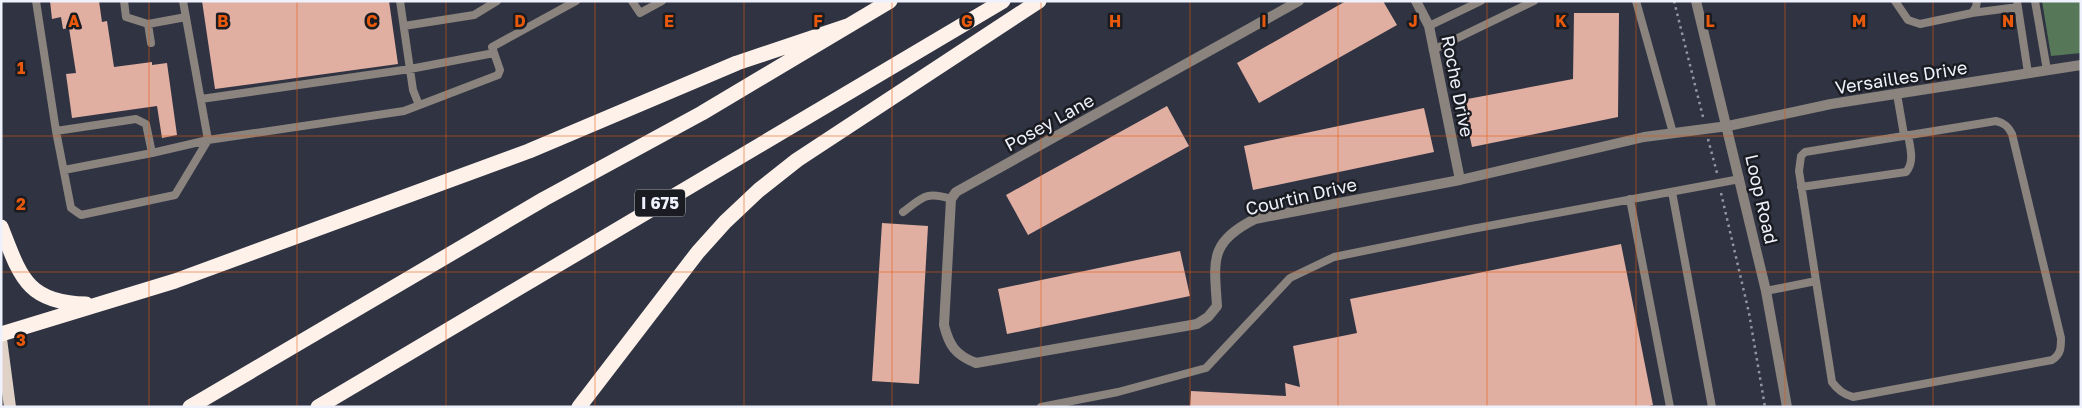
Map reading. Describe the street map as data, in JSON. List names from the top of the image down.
{
  "streets": {
    "highway": ["I 675"],
    "street": [
      "Versailles Drive",
      "Roche Drive",
      "Posey Lane",
      "Courtin Drive",
      "Loop Road"
    ]
  },
  "crossings": [
    ["Versailles Drive", "Courtin Drive"],
    ["Versailles Drive", "Loop Road"],
    ["Roche Drive", "Courtin Drive"],
    ["Posey Lane", "Courtin Drive"],
    ["Courtin Drive", "Loop Road"]
  ],
  "grid": {
    "columns": [
      "A",
      "B",
      "C",
      "D",
      "E",
      "F",
      "G",
      "H",
      "I",
      "J",
      "K",
      "L",
      "M",
      "N"
    ],
    "rows": ["1", "2", "3"]
  }
}
